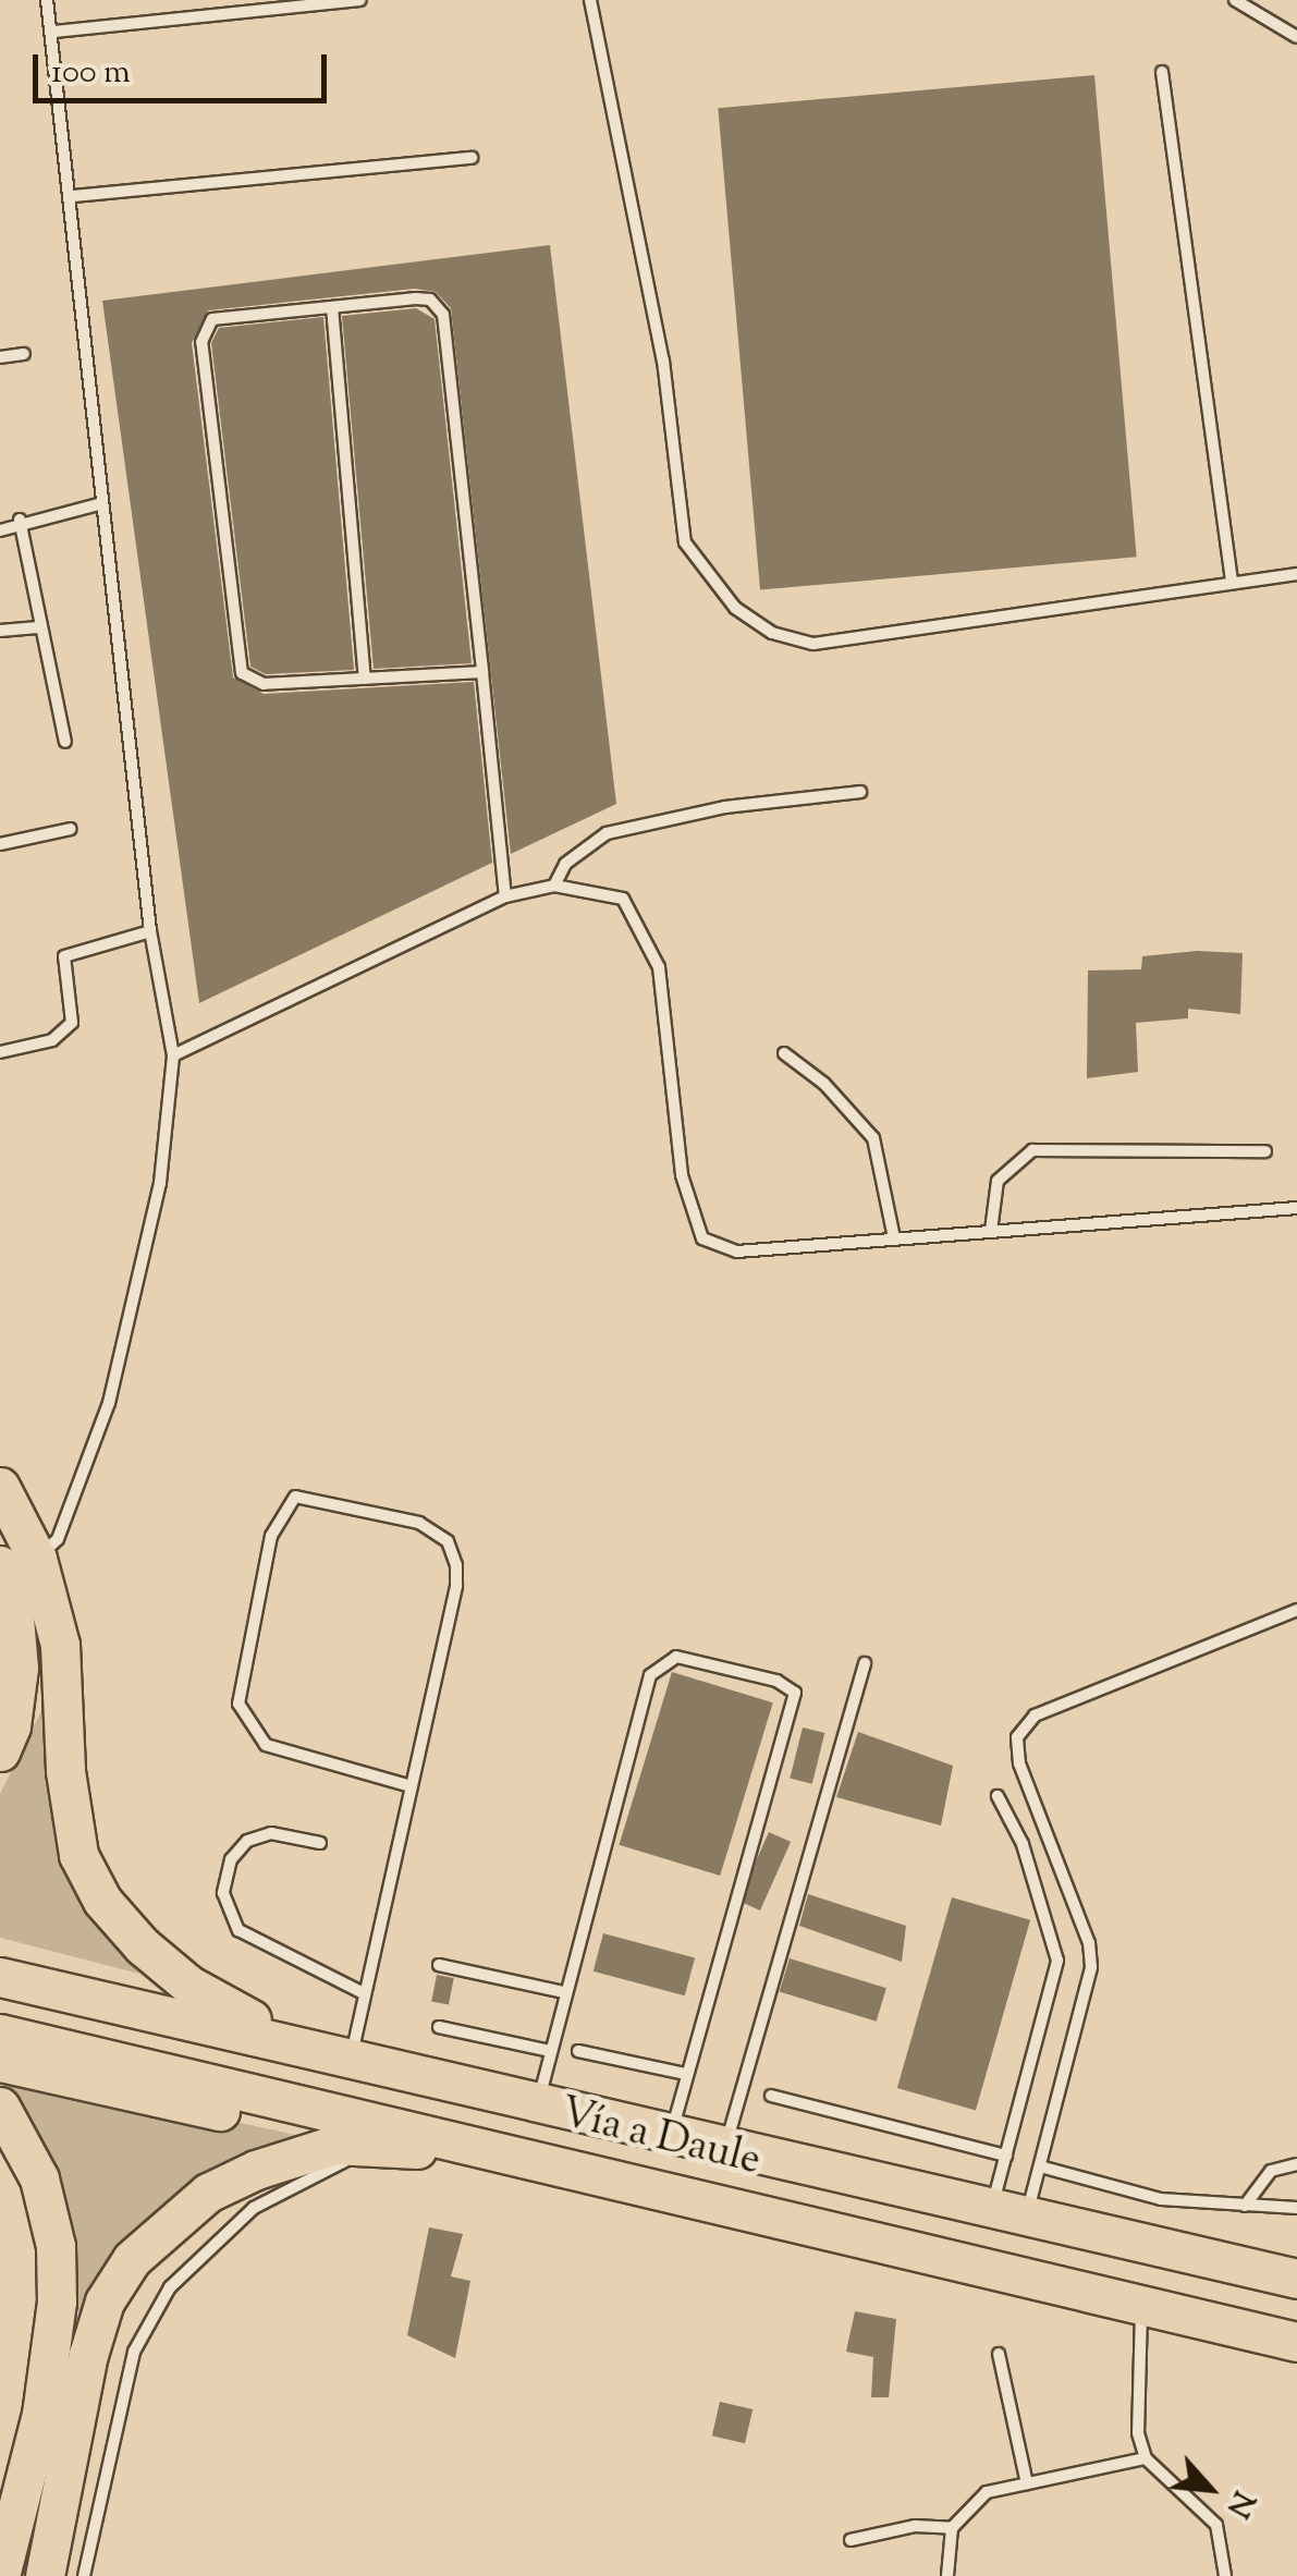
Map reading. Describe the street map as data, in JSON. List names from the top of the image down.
{
  "streets": {
    "highway": ["Vía a Daule"]
  },
  "scale_bar": "100 m",
  "north": "bottom right"
}
